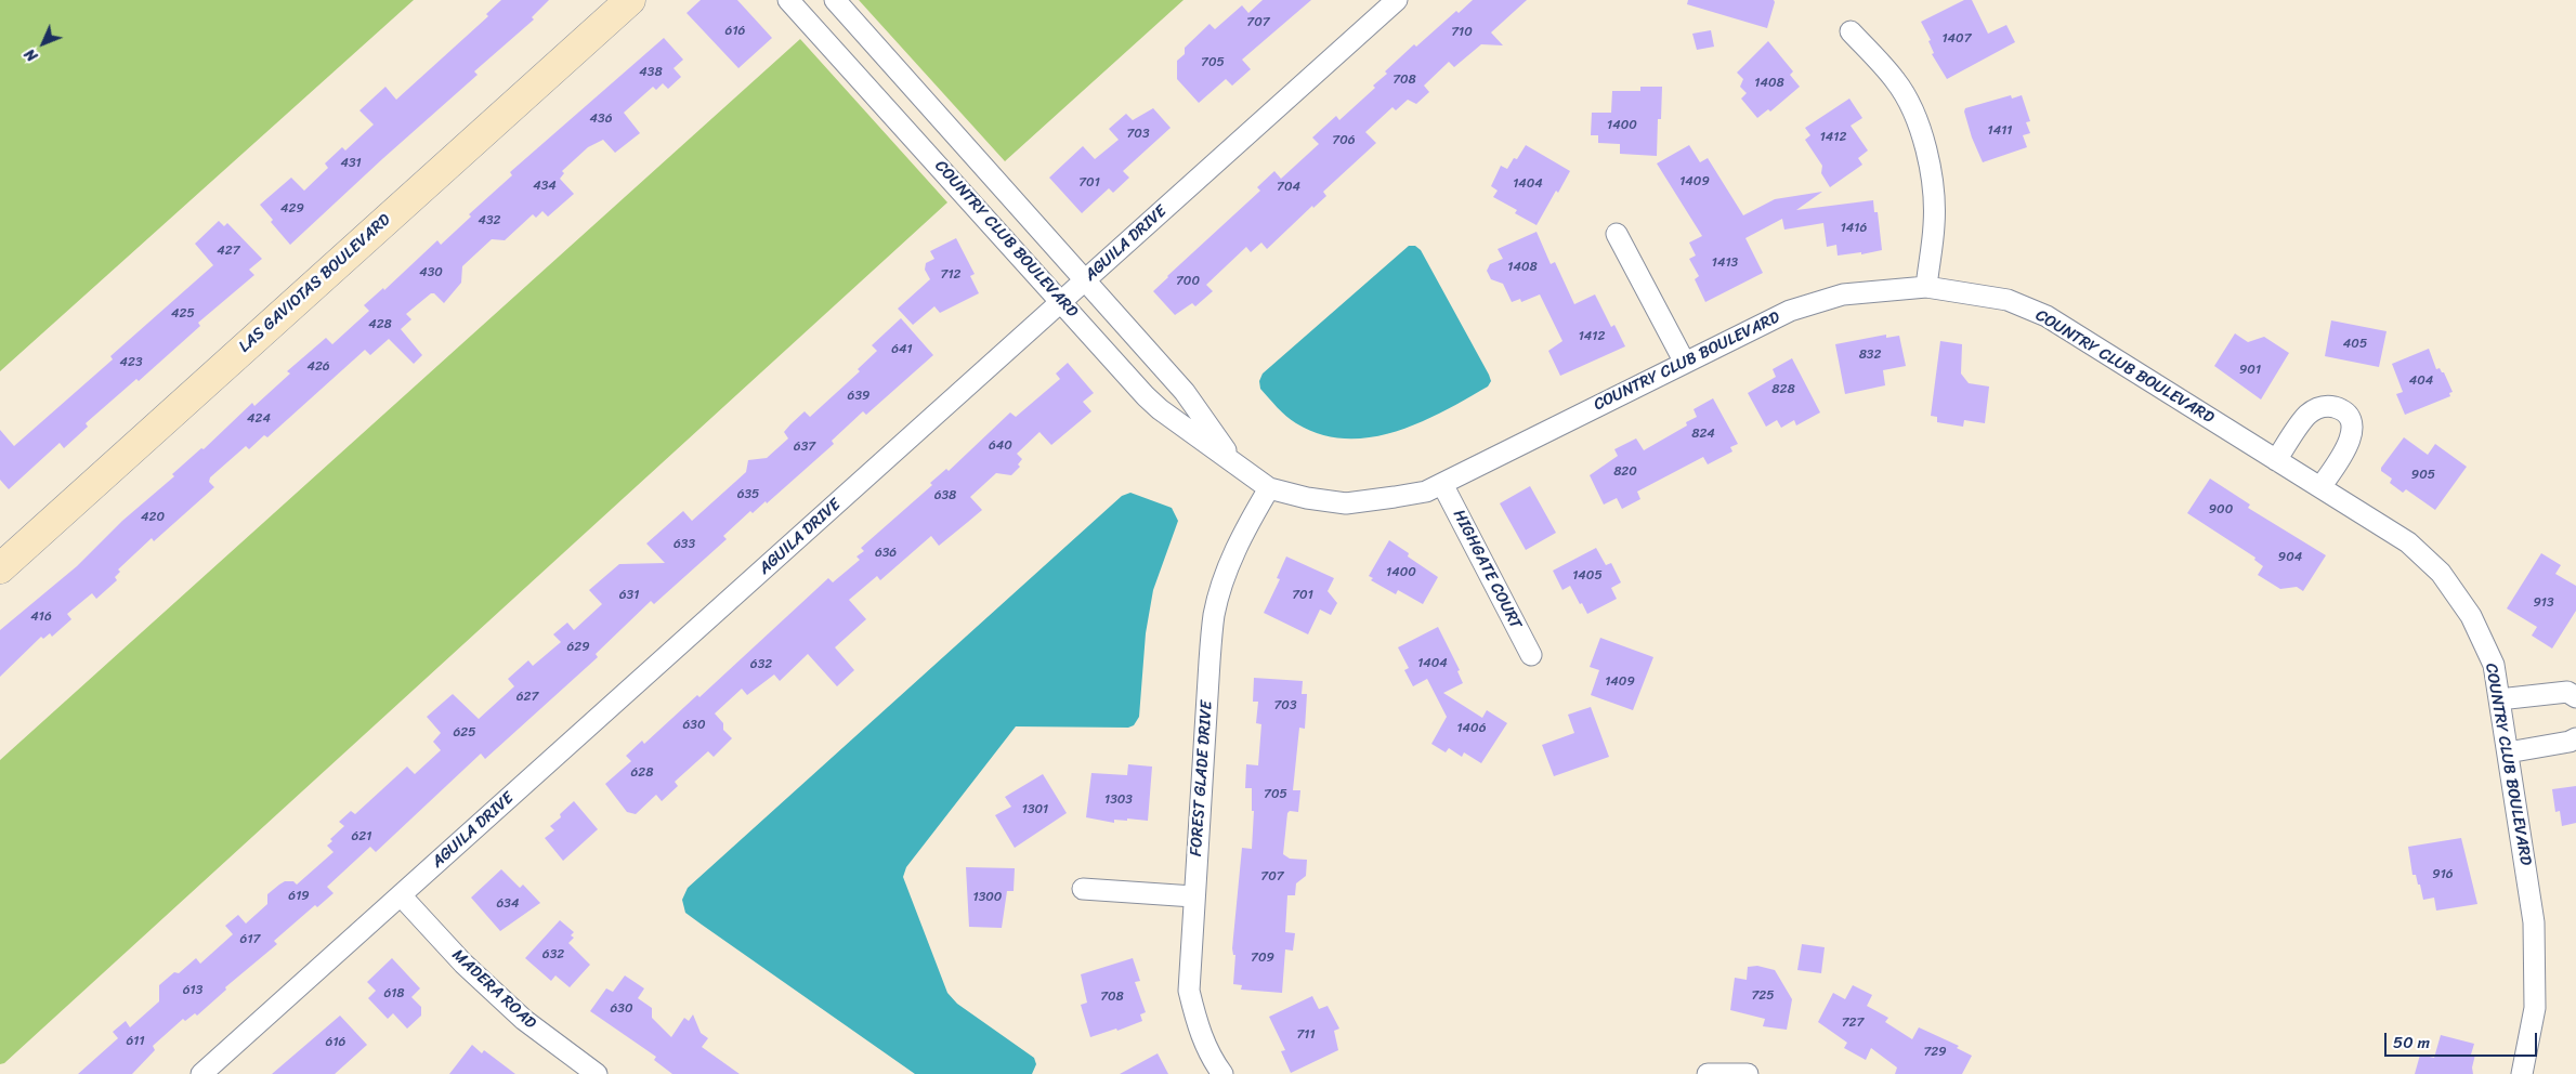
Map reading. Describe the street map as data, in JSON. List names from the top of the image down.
{
  "streets": {
    "street": [
      "COUNTRY CLUB BOULEVARD",
      "AGUILA DRIVE",
      "LAS GAVIOTAS BOULEVARD",
      "HIGHGATE COURT",
      "FOREST GLADE DRIVE",
      "MADERA ROAD"
    ]
  },
  "crossings": [
    ["COUNTRY CLUB BOULEVARD", "AGUILA DRIVE"],
    ["COUNTRY CLUB BOULEVARD", "HIGHGATE COURT"],
    ["COUNTRY CLUB BOULEVARD", "FOREST GLADE DRIVE"],
    ["AGUILA DRIVE", "MADERA ROAD"]
  ],
  "house_numbers": [
    "707",
    "616",
    "710",
    "1407",
    "705",
    "438",
    "708",
    "1408",
    "436",
    "1400",
    "1411",
    "703",
    "1412",
    "706",
    "431",
    "1409",
    "701",
    "1404",
    "434",
    "704",
    "429",
    "432",
    "1416",
    "427",
    "1413",
    "1408",
    "430",
    "712",
    "700",
    "425",
    "428",
    "1412",
    "405",
    "641",
    "832",
    "423",
    "426",
    "901",
    "404",
    "828",
    "639",
    "424",
    "824",
    "640",
    "637",
    "820",
    "905",
    "635",
    "638",
    "900",
    "420",
    "633",
    "636",
    "904",
    "1400",
    "1405",
    "631",
    "701",
    "913",
    "416",
    "629",
    "1404",
    "632",
    "1409",
    "627",
    "703",
    "630",
    "1406",
    "625",
    "628",
    "705",
    "1303",
    "1301",
    "621",
    "916",
    "707",
    "619",
    "1300",
    "634",
    "617",
    "632",
    "709",
    "613",
    "618",
    "725",
    "708",
    "630",
    "727",
    "711",
    "611",
    "616",
    "729"
  ],
  "scale_bar": "50 m",
  "north": "bottom left"
}
